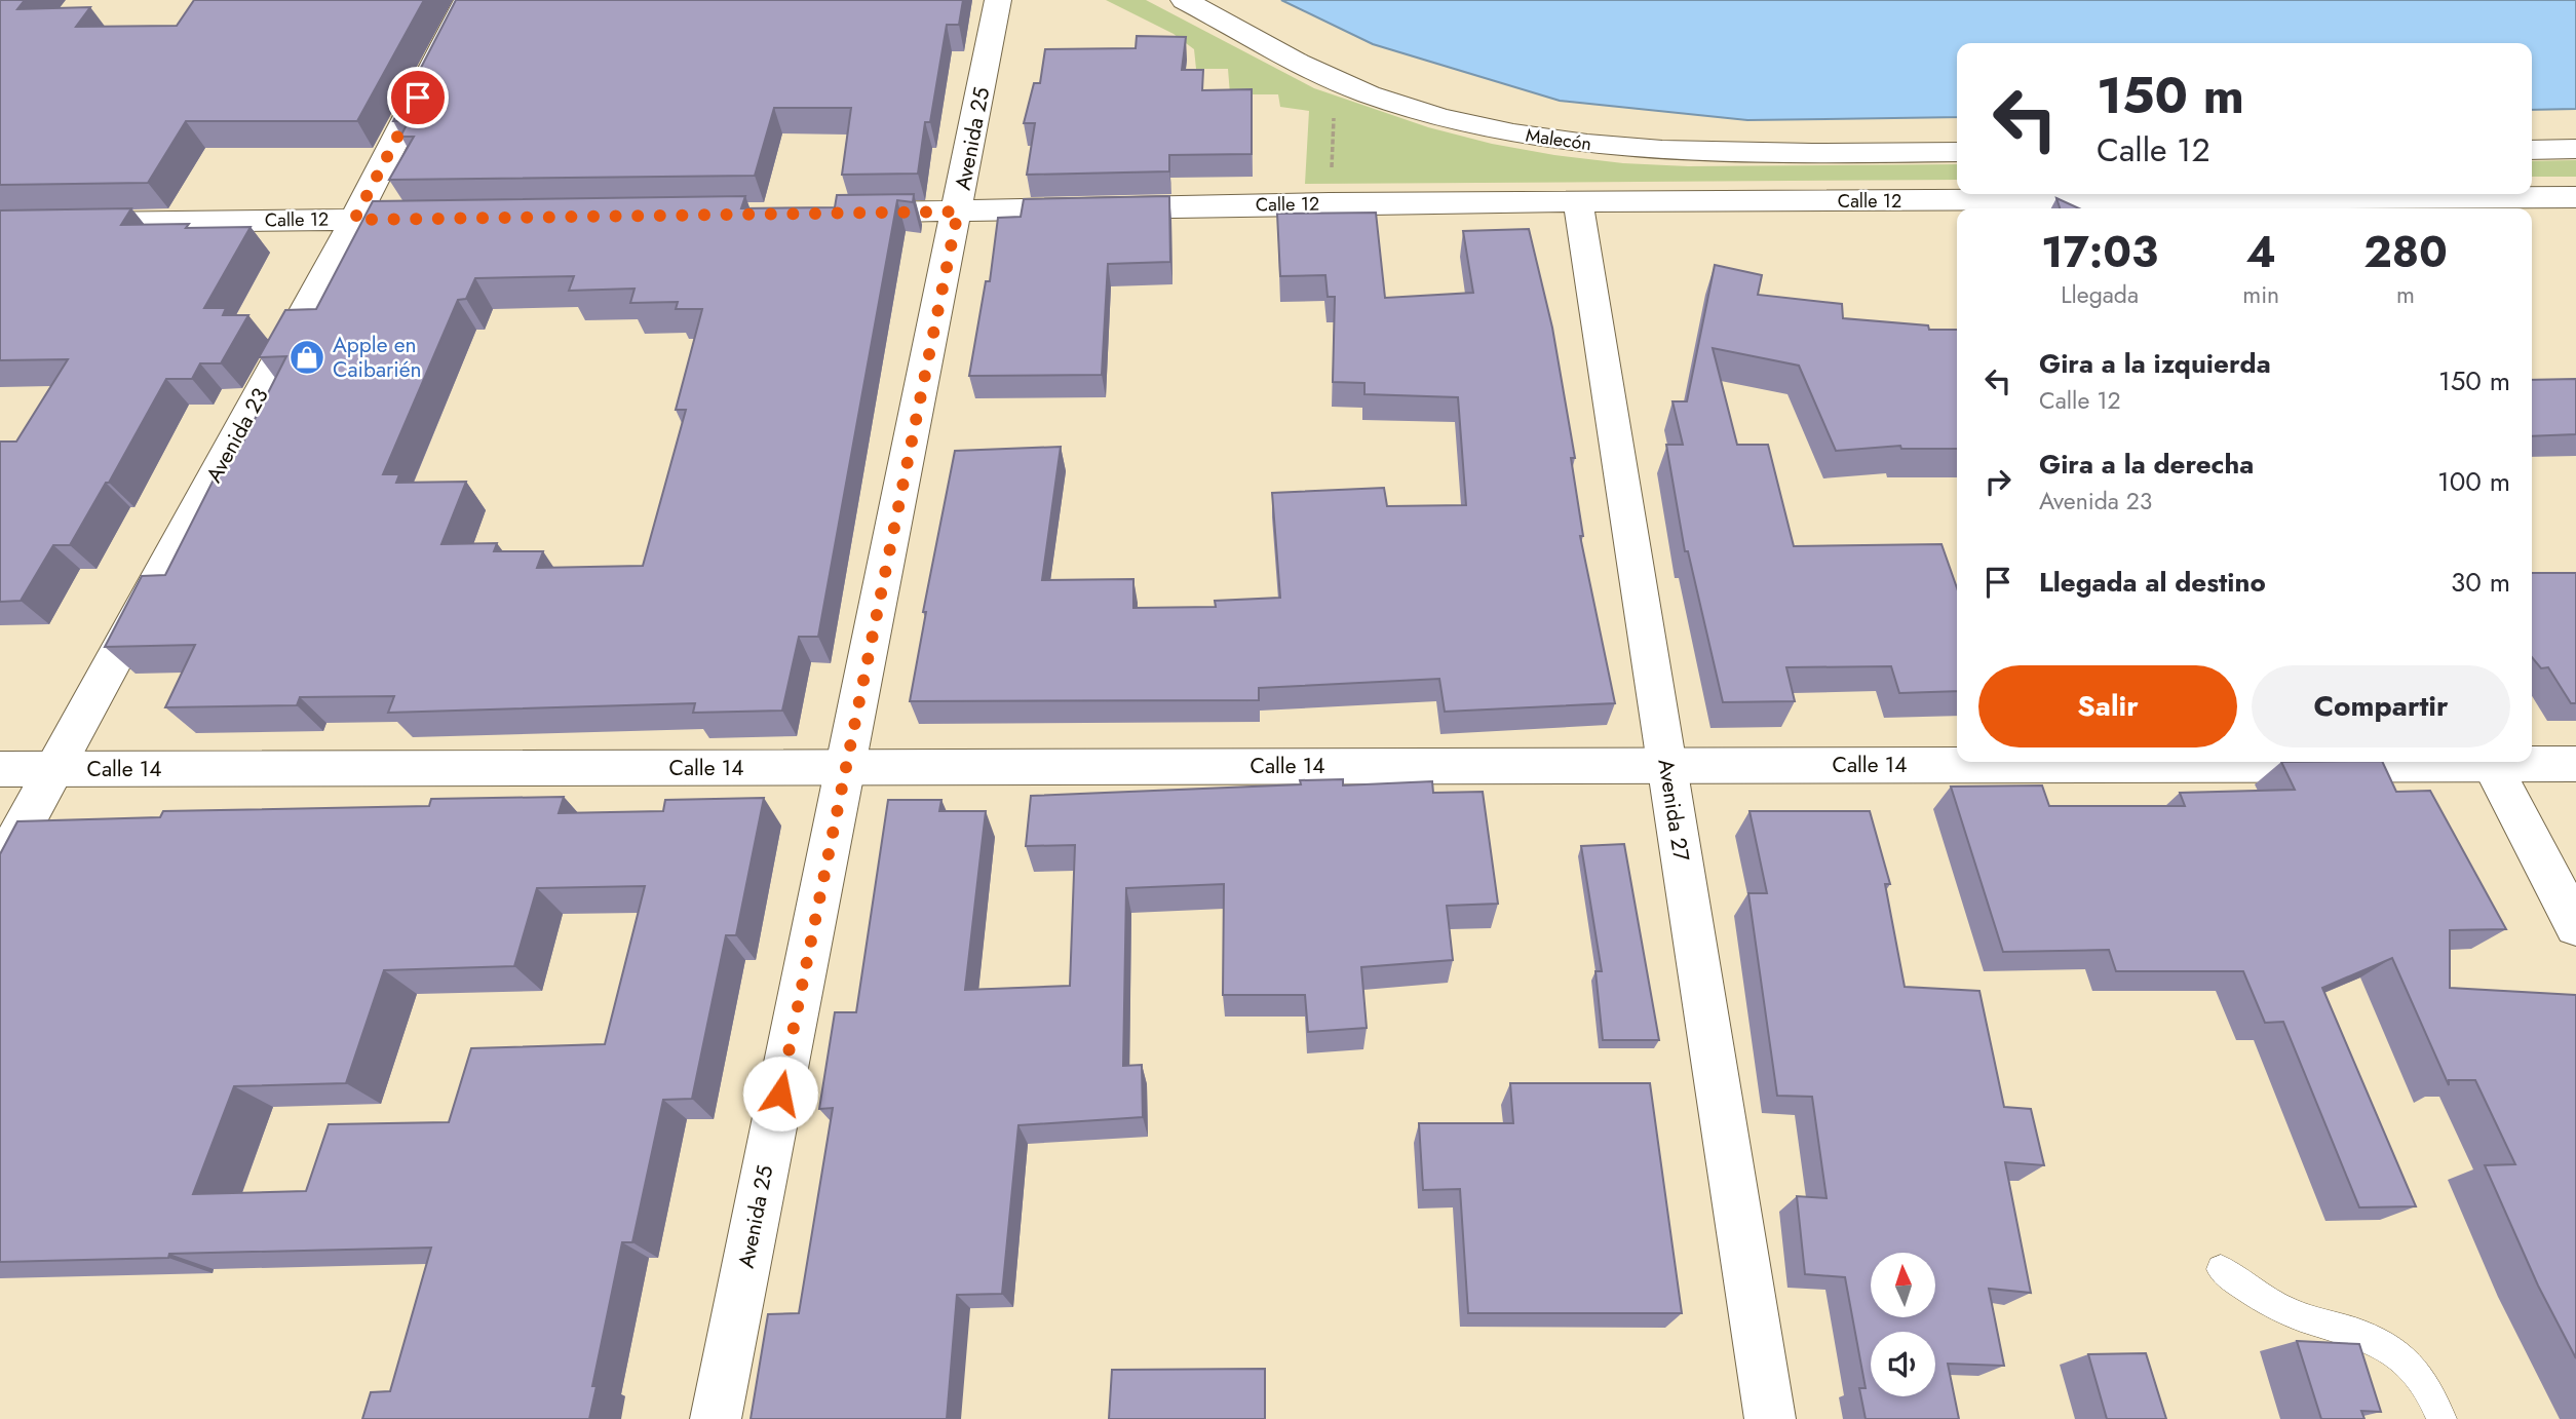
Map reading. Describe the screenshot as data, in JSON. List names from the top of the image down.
{
  "streets": {
    "street": [
      "Avenida 25",
      "Malecón",
      "Calle 12",
      "Avenida 23",
      "Calle 14",
      "Avenida 27"
    ]
  },
  "crossings": [
    ["Avenida 25", "Calle 12"],
    ["Avenida 25", "Calle 14"],
    ["Calle 12", "Avenida 23"],
    ["Calle 12", "Avenida 27"],
    ["Avenida 23", "Calle 14"],
    ["Calle 14", "Avenida 27"]
  ],
  "places": {
    "shop": ["Apple en Caibarién"]
  },
  "north": "top",
  "page": {
    "turn": ["150 m", "Calle 12"],
    "eta": [
      "17:03",
      "Llegada",
      "4",
      "min",
      "280",
      "m"
    ],
    "list": [
      {
        "name": "Gira a la izquierda",
        "note": "Calle 12",
        "value": "150 m"
      },
      {
        "name": "Gira a la derecha",
        "note": "Avenida 23",
        "value": "100 m"
      },
      {
        "name": "Llegada al destino",
        "value": "30 m"
      }
    ],
    "buttons": ["Salir", "Compartir"]
  }
}
